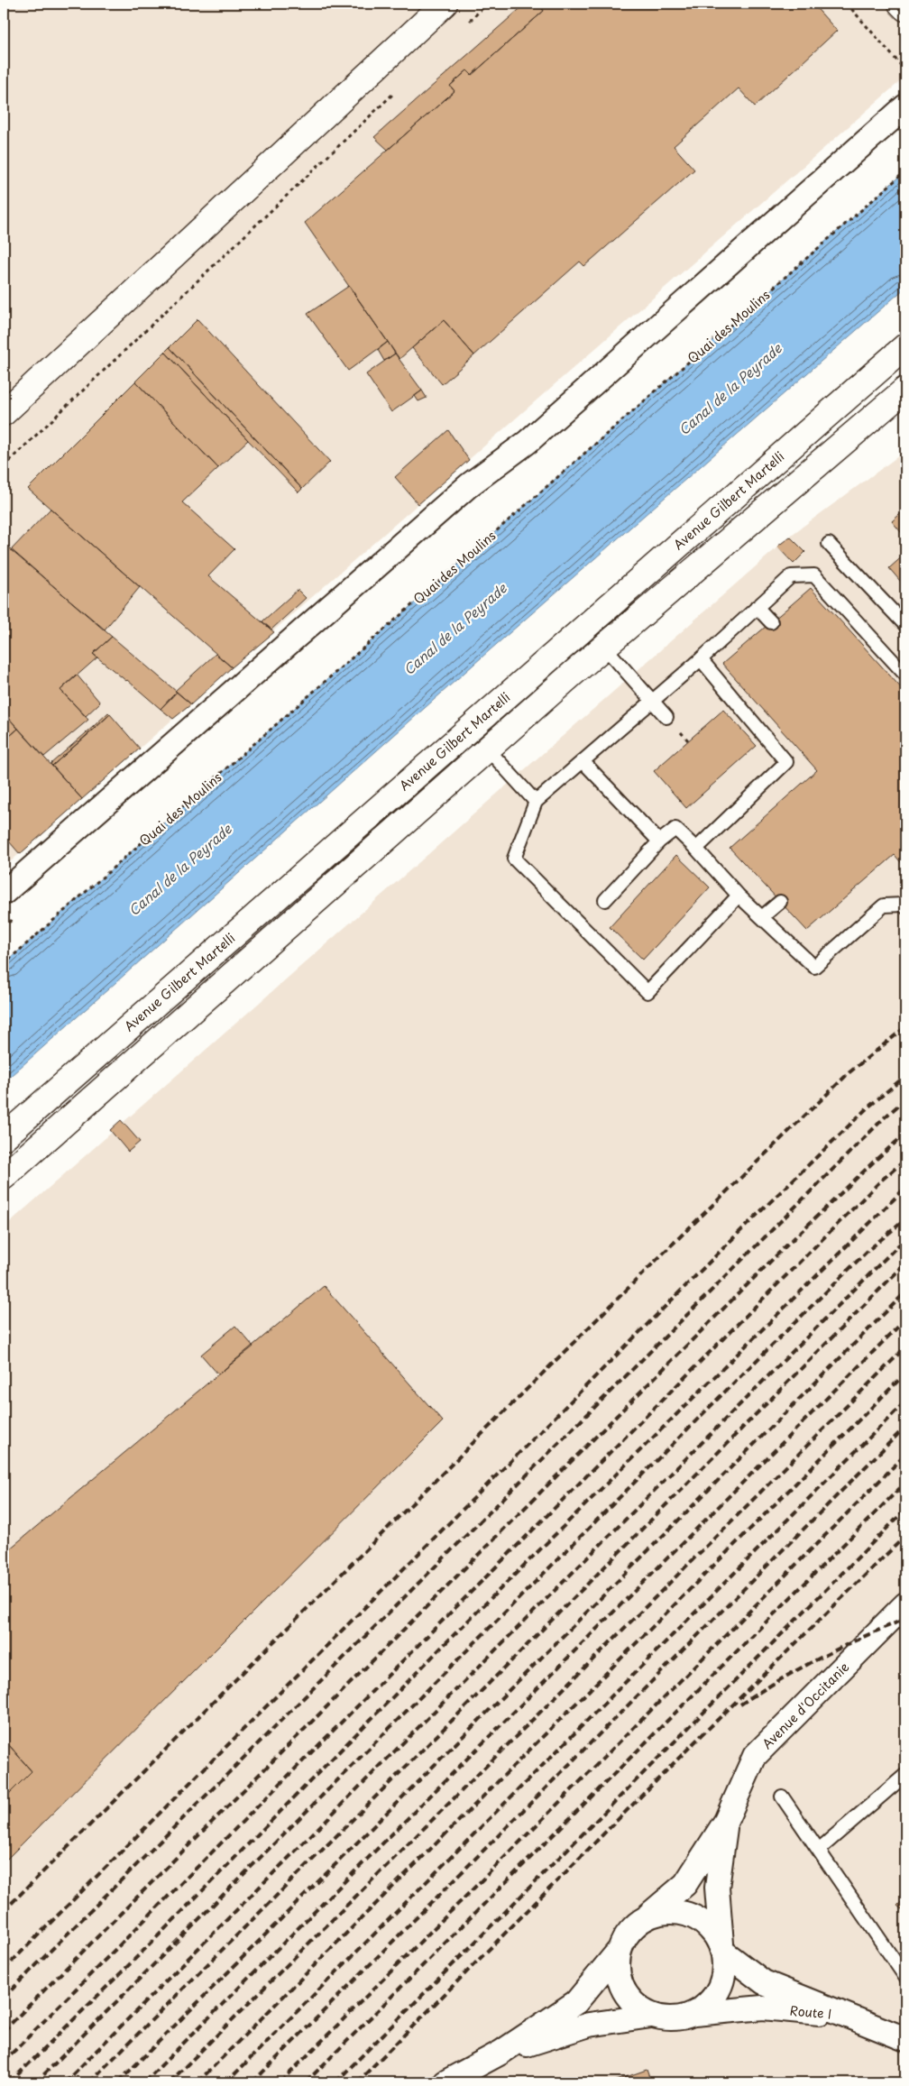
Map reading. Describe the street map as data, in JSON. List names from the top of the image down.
{
  "streets": {
    "main road": ["Avenue Gilbert Martelli"],
    "street": ["Avenue d'Occitanie", "Route I"],
    "path": ["Quai des Moulins"]
  },
  "crossings": [
    ["Avenue d'Occitanie", "Route I"]
  ],
  "water": ["Canal de la Peyrade"]
}
